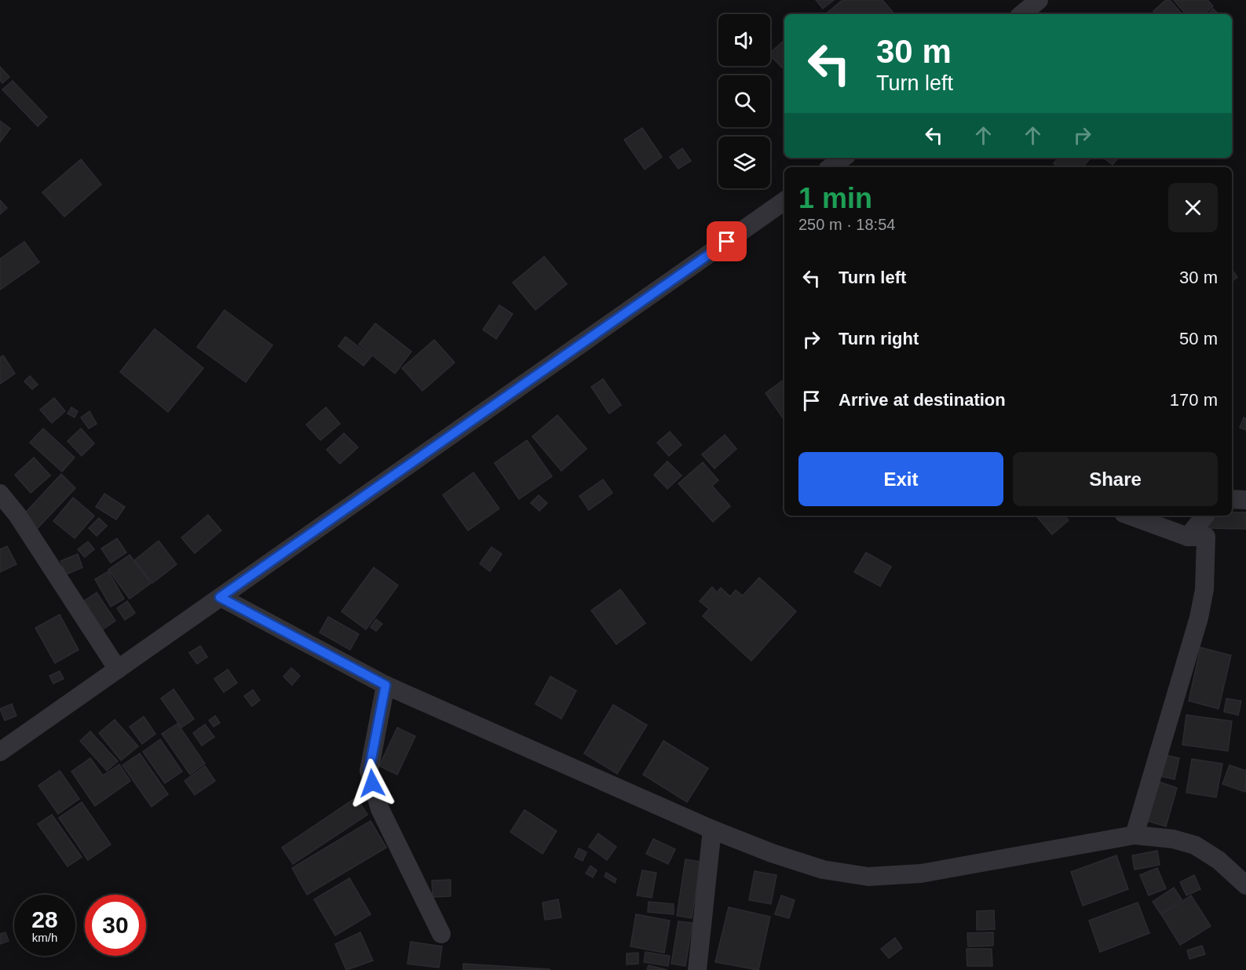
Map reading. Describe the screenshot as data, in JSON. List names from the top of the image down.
{
  "page": {
    "turn": ["30 m", "Turn left"],
    "heading": ["1 min", "250 m · 18:54"],
    "list": [
      {
        "name": "Turn left",
        "value": "30 m"
      },
      {
        "name": "Turn right",
        "value": "50 m"
      },
      {
        "name": "Arrive at destination",
        "value": "170 m"
      }
    ],
    "buttons": ["Exit", "Share"],
    "speed": "28 km/h",
    "limit": "30"
  }
}
